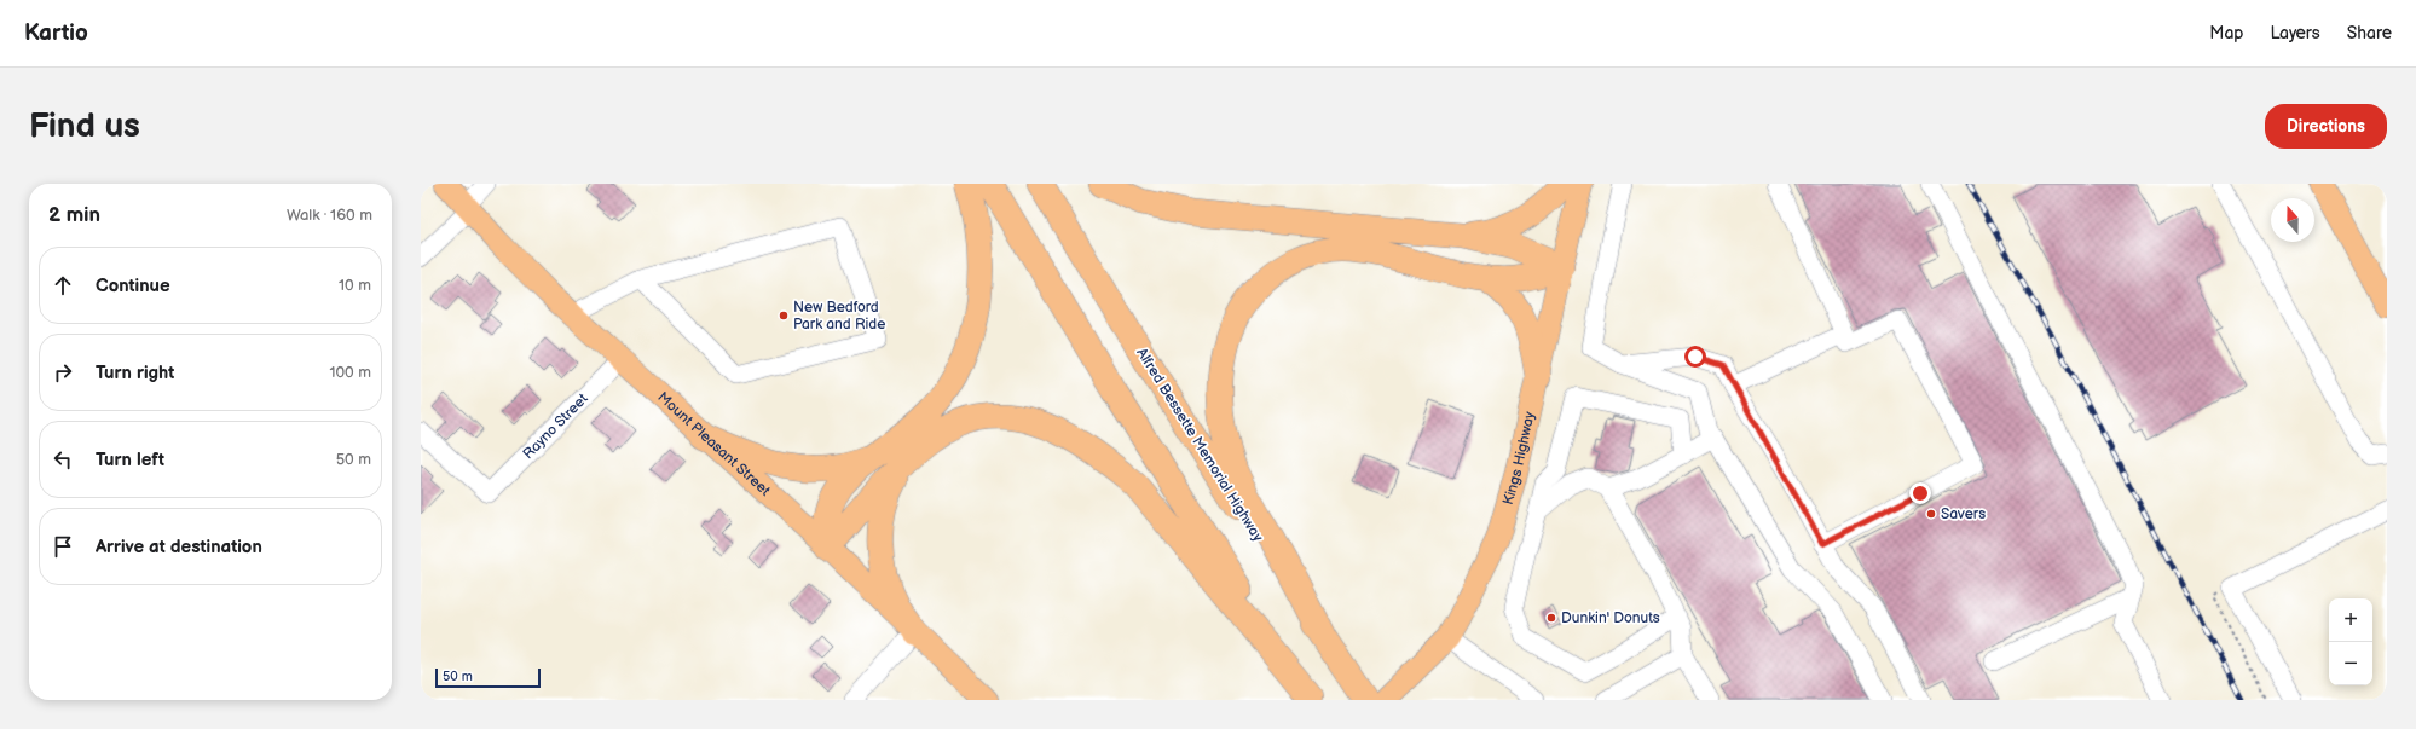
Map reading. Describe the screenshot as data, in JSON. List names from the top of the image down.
{
  "streets": {
    "highway": ["Alfred Bessette Memorial Highway"],
    "main road": ["Mount Pleasant Street", "Kings Highway"],
    "street": ["Rayno Street"]
  },
  "crossings": [
    ["Rayno Street", "Mount Pleasant Street"]
  ],
  "places": ["New Bedford Park and Ride", "Savers", "Dunkin' Donuts"],
  "scale_bar": "50 m",
  "north": "top",
  "page": {
    "header": "Kartio",
    "nav": ["Map", "Layers", "Share"],
    "buttons": "Directions",
    "title": "Find us",
    "heading": ["2 min", "Walk · 160 m"],
    "list": [
      ["Continue", "10 m"],
      ["Turn right", "100 m"],
      ["Turn left", "50 m"],
      "Arrive at destination"
    ],
    "map_buttons": ["+", "−"],
    "scale": "50 m"
  }
}
